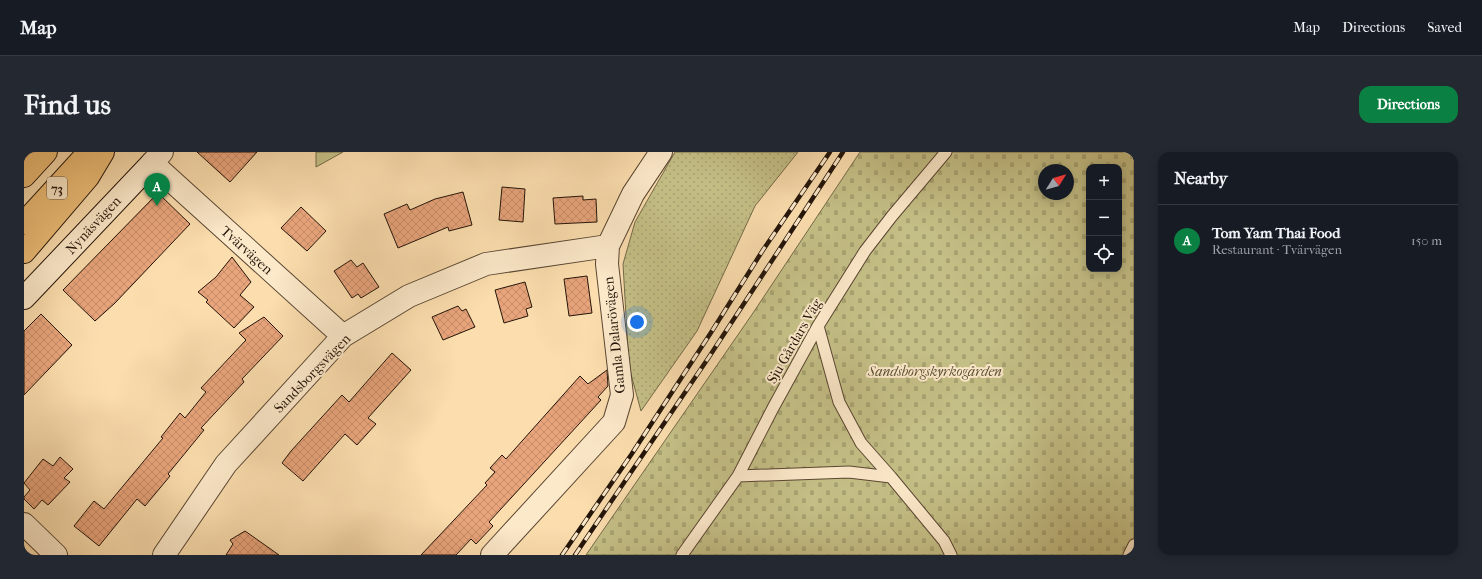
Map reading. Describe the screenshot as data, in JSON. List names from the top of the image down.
{
  "streets": {
    "highway": ["73"],
    "street": [
      "Nynäsvägen",
      "Tvärvägen",
      "Gamla Dalarövägen",
      "Sandsborgsvägen"
    ],
    "lane": ["Sju Gårdars Väg"]
  },
  "crossings": [
    ["Nynäsvägen", "Tvärvägen"],
    ["Tvärvägen", "Sandsborgsvägen"],
    ["Gamla Dalarövägen", "Sandsborgsvägen"]
  ],
  "parks": ["Sandsborgskyrkogården"],
  "north": "top right",
  "page": {
    "header": "Map",
    "nav": ["Map", "Directions", "Saved"],
    "buttons": "Directions",
    "title": "Find us",
    "heading": "Nearby",
    "map_buttons": ["+", "−"],
    "pins": "A",
    "list": [
      {
        "mark": "A",
        "name": "Tom Yam Thai Food",
        "note": "Restaurant · Tvärvägen",
        "value": "150 m"
      }
    ]
  }
}
